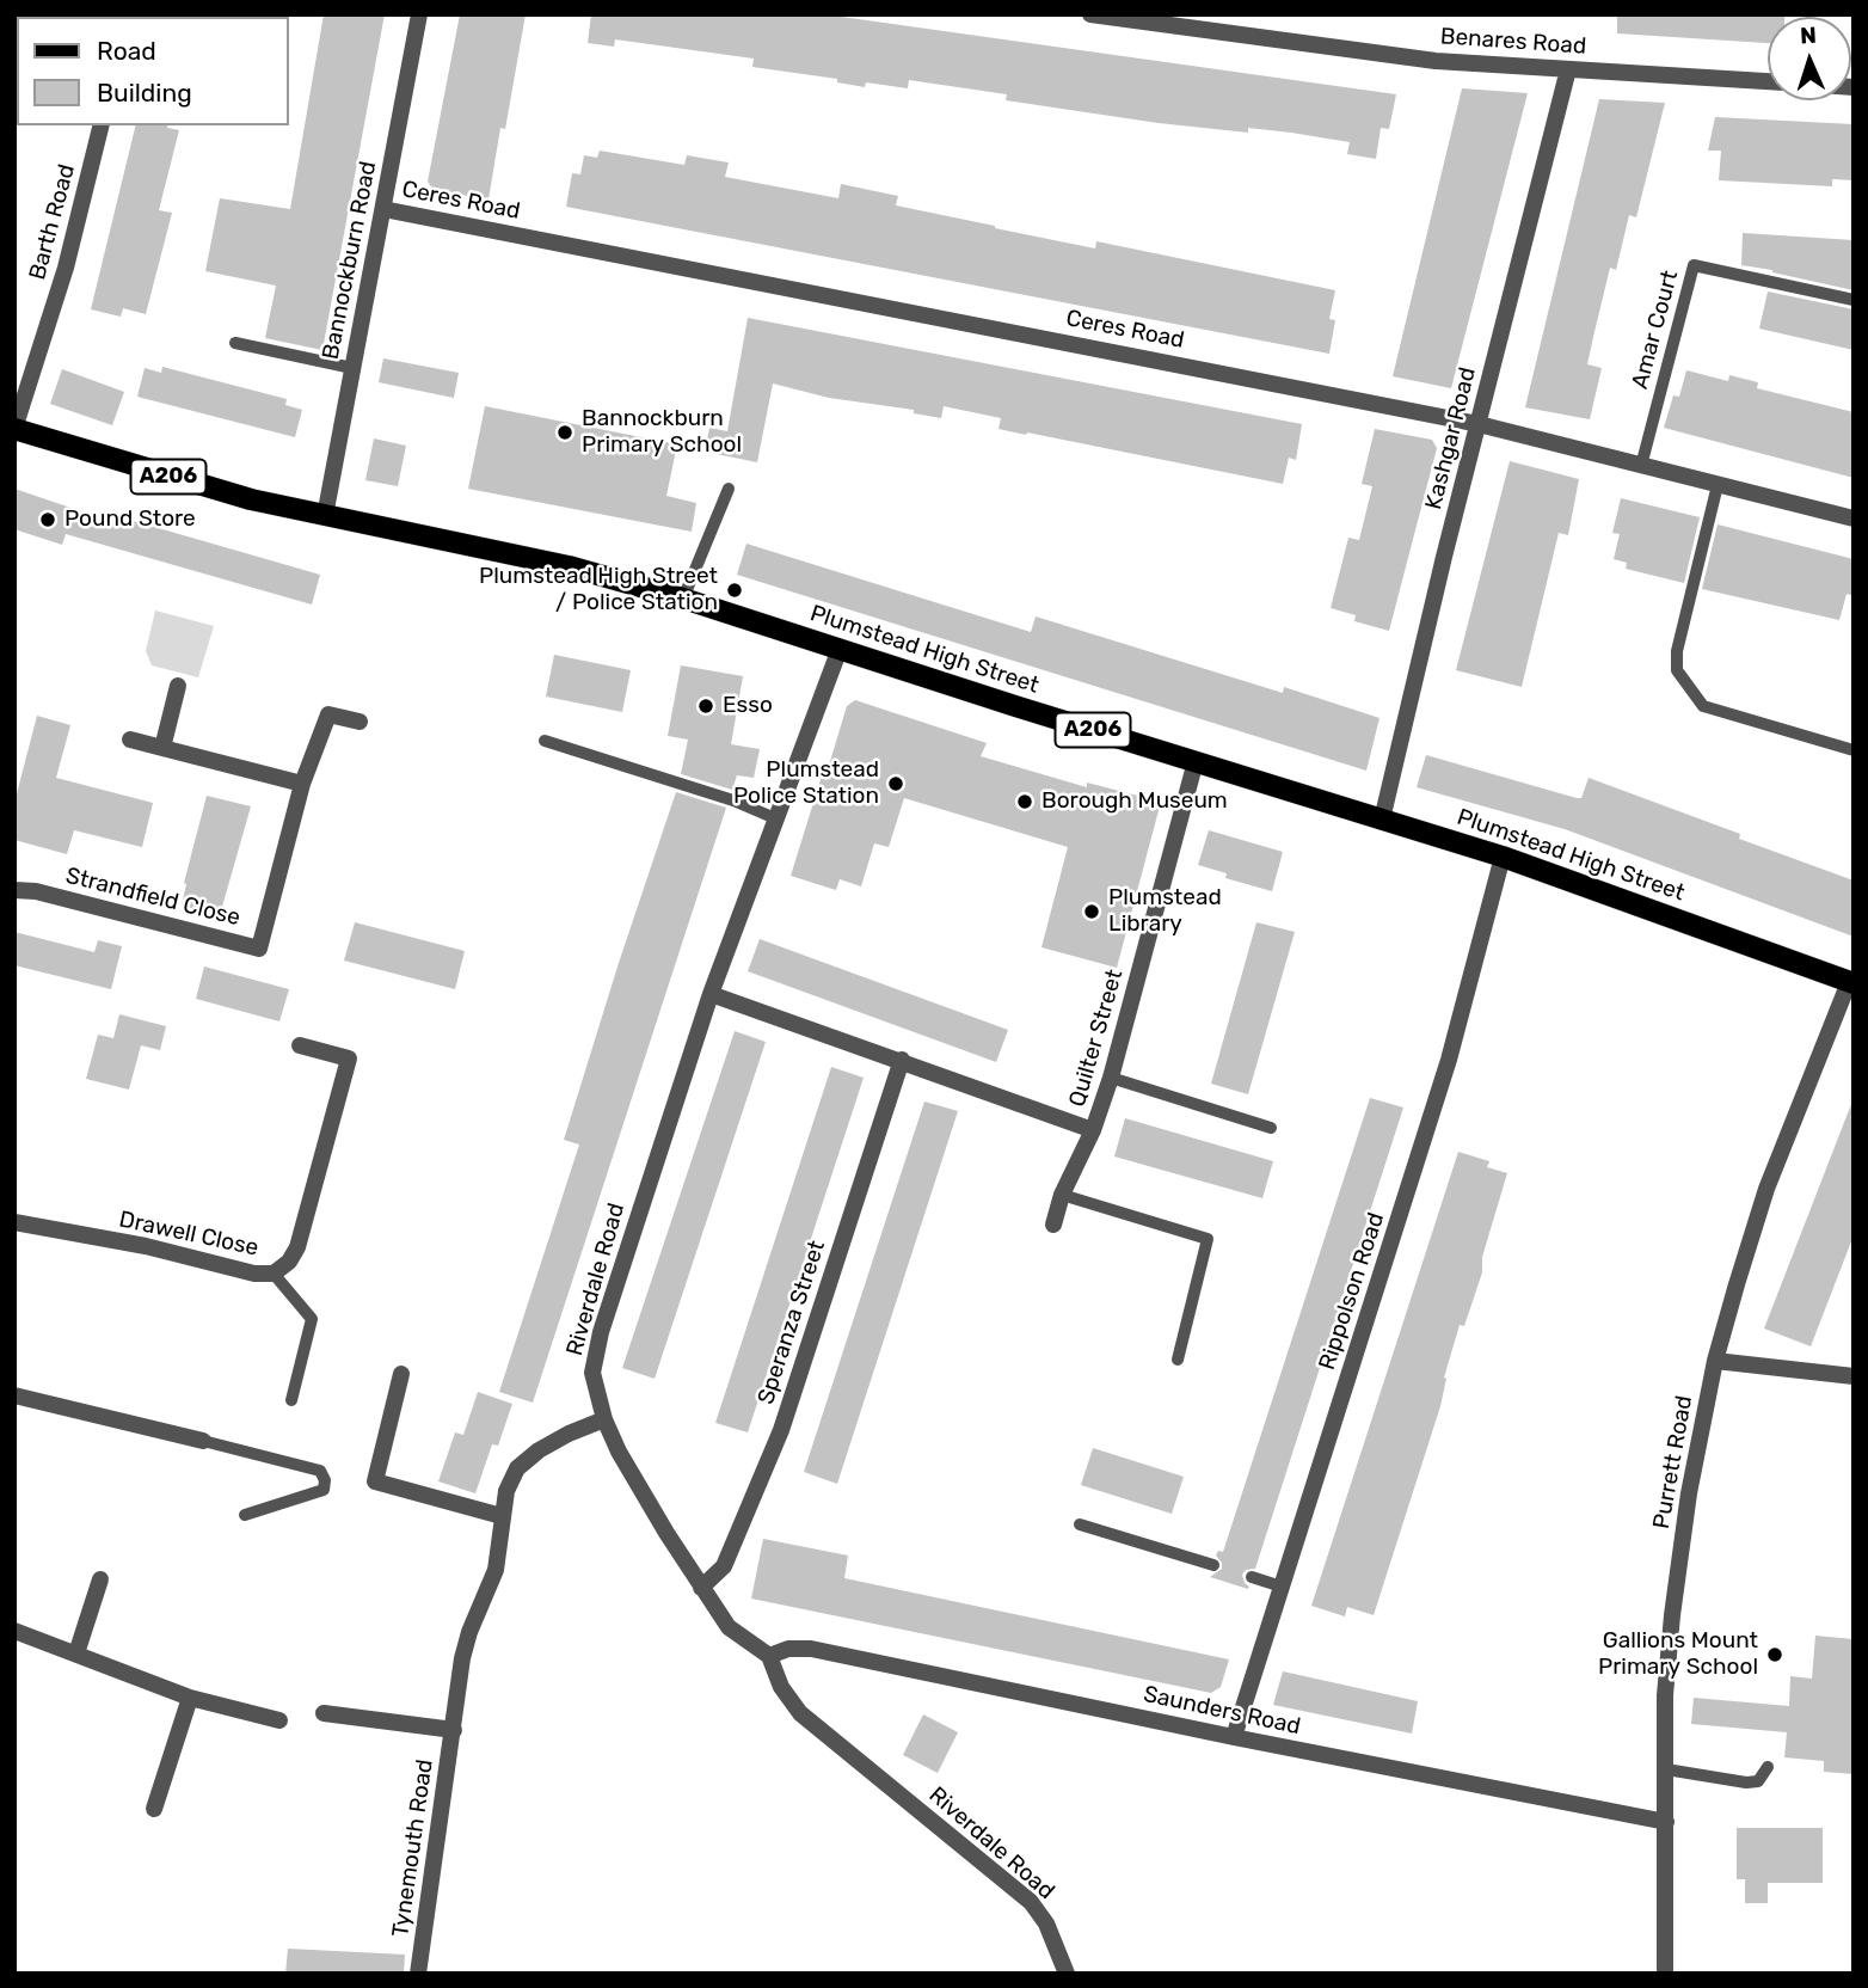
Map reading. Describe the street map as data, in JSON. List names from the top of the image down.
{
  "streets": {
    "main road": ["A206", "Plumstead High Street"],
    "street": [
      "Benares Road",
      "Ceres Road",
      "Barth Road",
      "Bannockburn Road",
      "Kashgar Road",
      "Strandfield Close",
      "Quilter Street",
      "Drawell Close",
      "Riverdale Road",
      "Rippolson Road",
      "Speranza Street",
      "Purrett Road",
      "Saunders Road",
      "Tynemouth Road"
    ],
    "lane": ["Amar Court"]
  },
  "crossings": [
    ["Benares Road", "Kashgar Road"],
    ["Ceres Road", "Bannockburn Road"],
    ["Ceres Road", "Amar Court"],
    ["Ceres Road", "Kashgar Road"],
    ["Barth Road", "Plumstead High Street"],
    ["Bannockburn Road", "Plumstead High Street"],
    ["Kashgar Road", "Plumstead High Street"],
    ["Plumstead High Street", "Quilter Street"],
    ["Plumstead High Street", "Riverdale Road"],
    ["Plumstead High Street", "Rippolson Road"],
    ["Plumstead High Street", "Purrett Road"],
    ["Riverdale Road", "Speranza Street"],
    ["Riverdale Road", "Saunders Road"],
    ["Riverdale Road", "Tynemouth Road"],
    ["Rippolson Road", "Saunders Road"],
    ["Purrett Road", "Saunders Road"]
  ],
  "places": [
    "Bannockburn Primary School",
    "Pound Store",
    "Plumstead High Street / Police Station",
    "Esso",
    "Plumstead Police Station",
    "Borough Museum",
    "Plumstead Library",
    "Gallions Mount Primary School"
  ],
  "legend": ["Road", "Building"],
  "north": "top"
}
